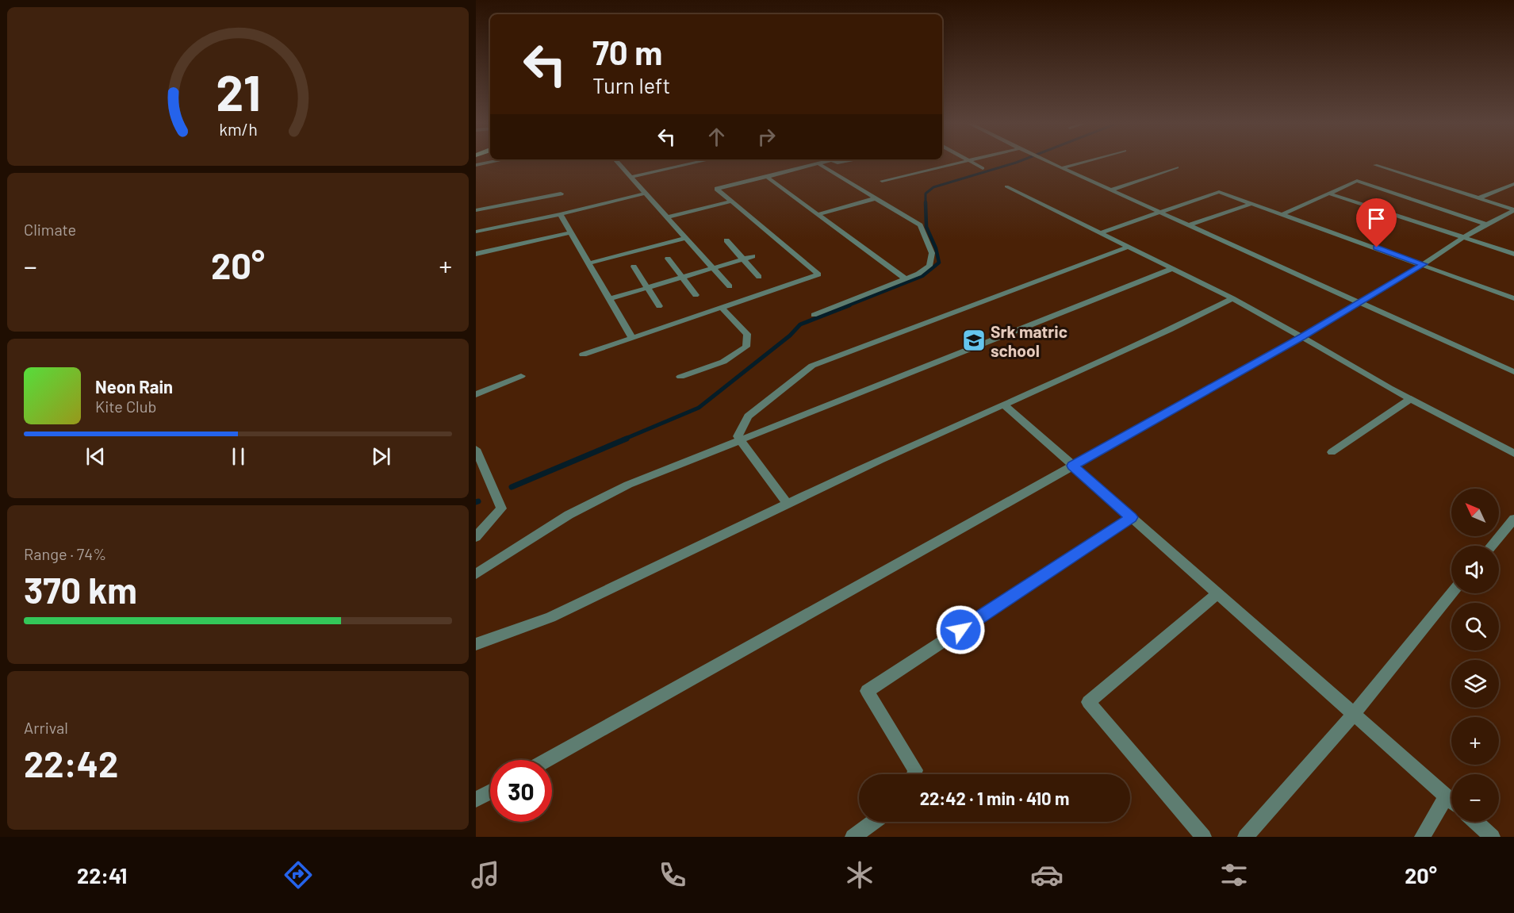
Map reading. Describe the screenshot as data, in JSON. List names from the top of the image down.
{
  "places": {
    "school or university": ["Srk matric school"]
  },
  "north": "top left",
  "page": {
    "turn": ["70 m", "Turn left"],
    "tile": [
      "Climate",
      ["Range · 74%", "370 km"],
      ["Arrival", "22:42"]
    ],
    "heat": ["−", "20°", "+"],
    "song": ["Neon Rain", "Kite Club"],
    "map_buttons": ["+", "−"],
    "limit": "30",
    "trip": "22:42 · 1 min · 410 m",
    "tabs": ["22:41", "20°"],
    "gauge": ["21", "km/h"]
  }
}
